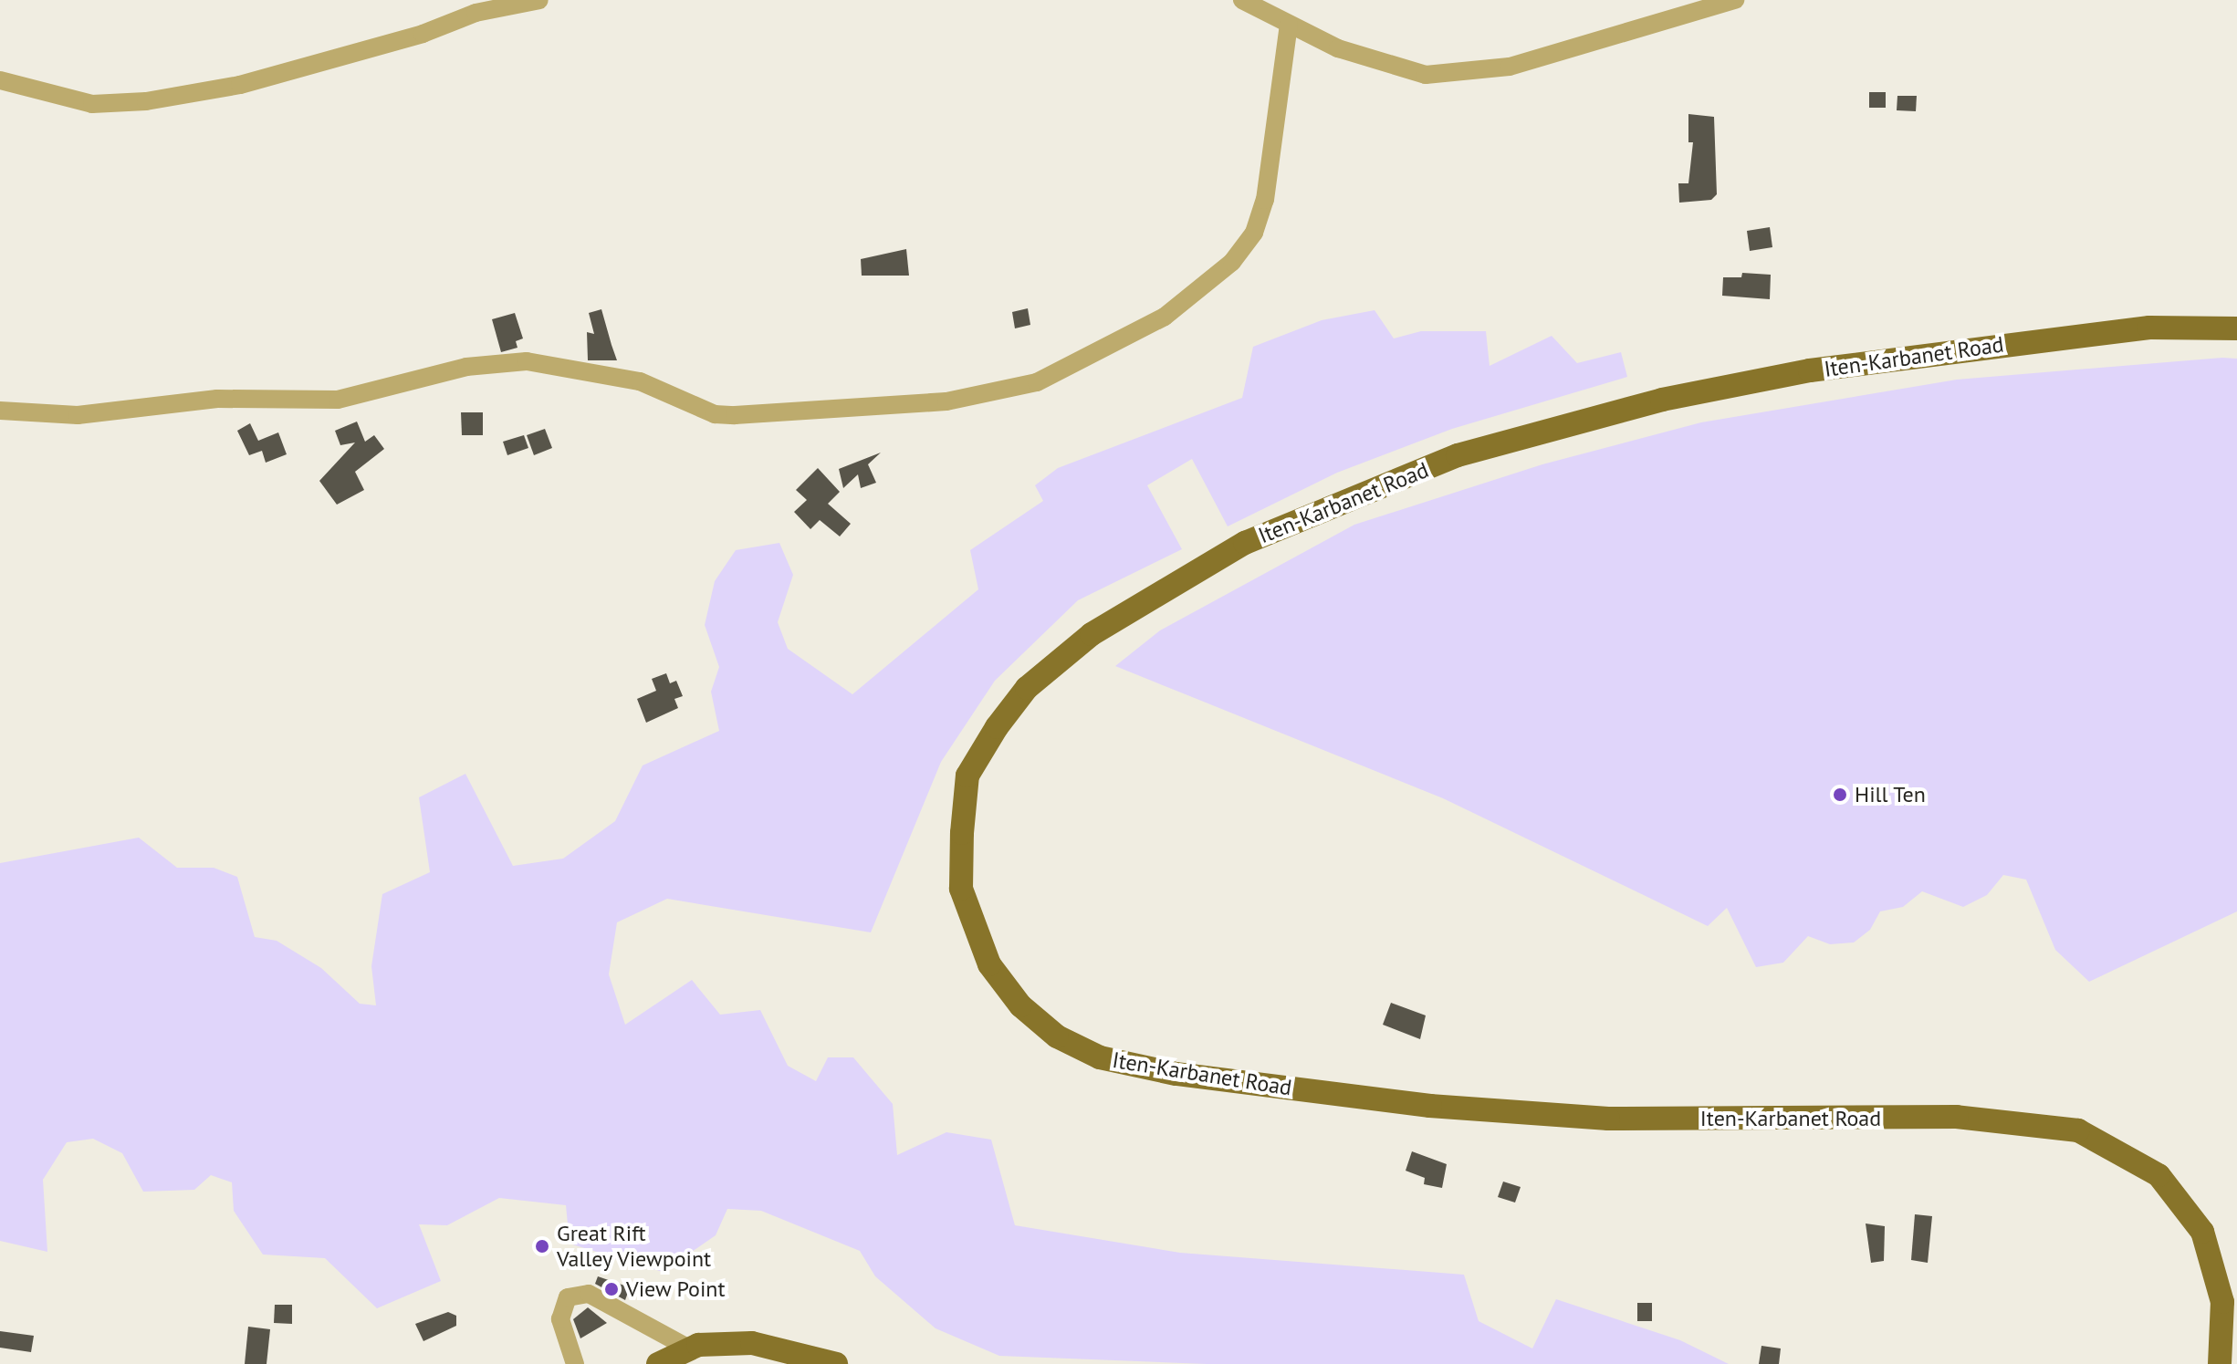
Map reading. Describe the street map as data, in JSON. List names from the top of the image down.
{
  "streets": {
    "main road": ["Iten-Karbanet Road"]
  },
  "places": ["Hill Ten", "Great Rift Valley Viewpoint", "View Point"]
}
